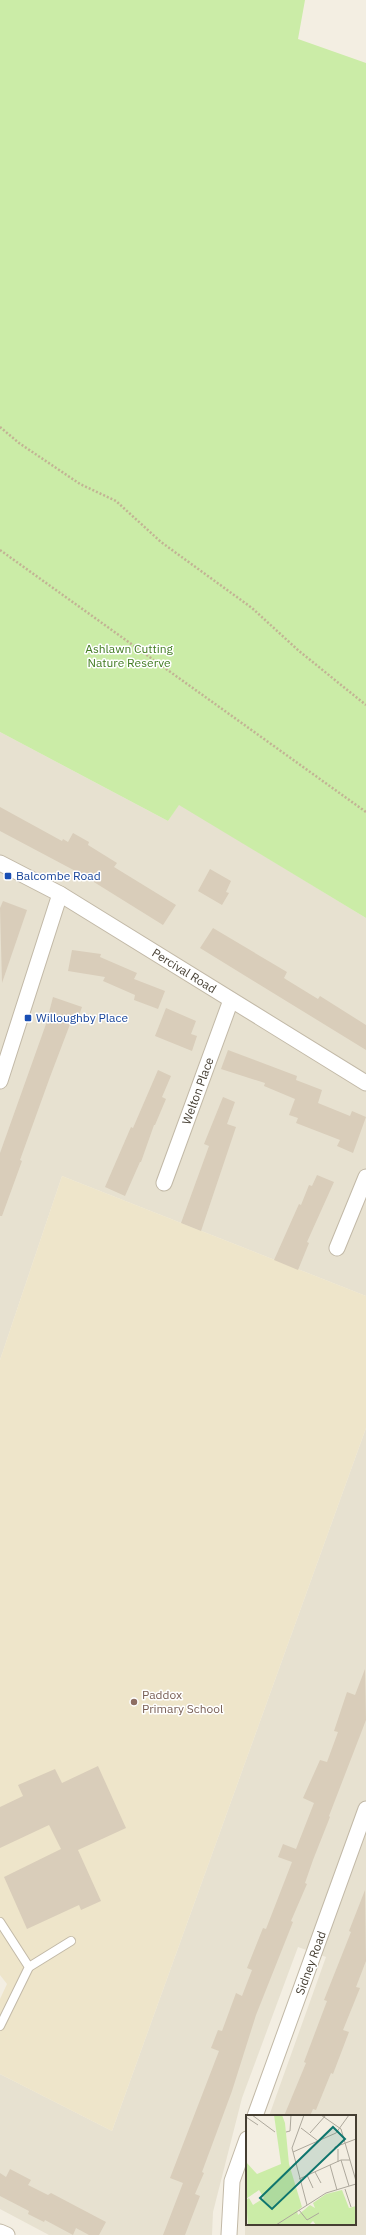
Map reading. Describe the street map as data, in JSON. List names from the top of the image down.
{
  "streets": {
    "street": ["Percival Road", "Welton Place", "Sidney Road"]
  },
  "crossings": [
    ["Percival Road", "Welton Place"]
  ],
  "parks": ["Ashlawn Cutting Nature Reserve"],
  "places": {
    "transit": ["Balcombe Road", "Willoughby Place"],
    "other": ["Paddox Primary School"]
  }
}
